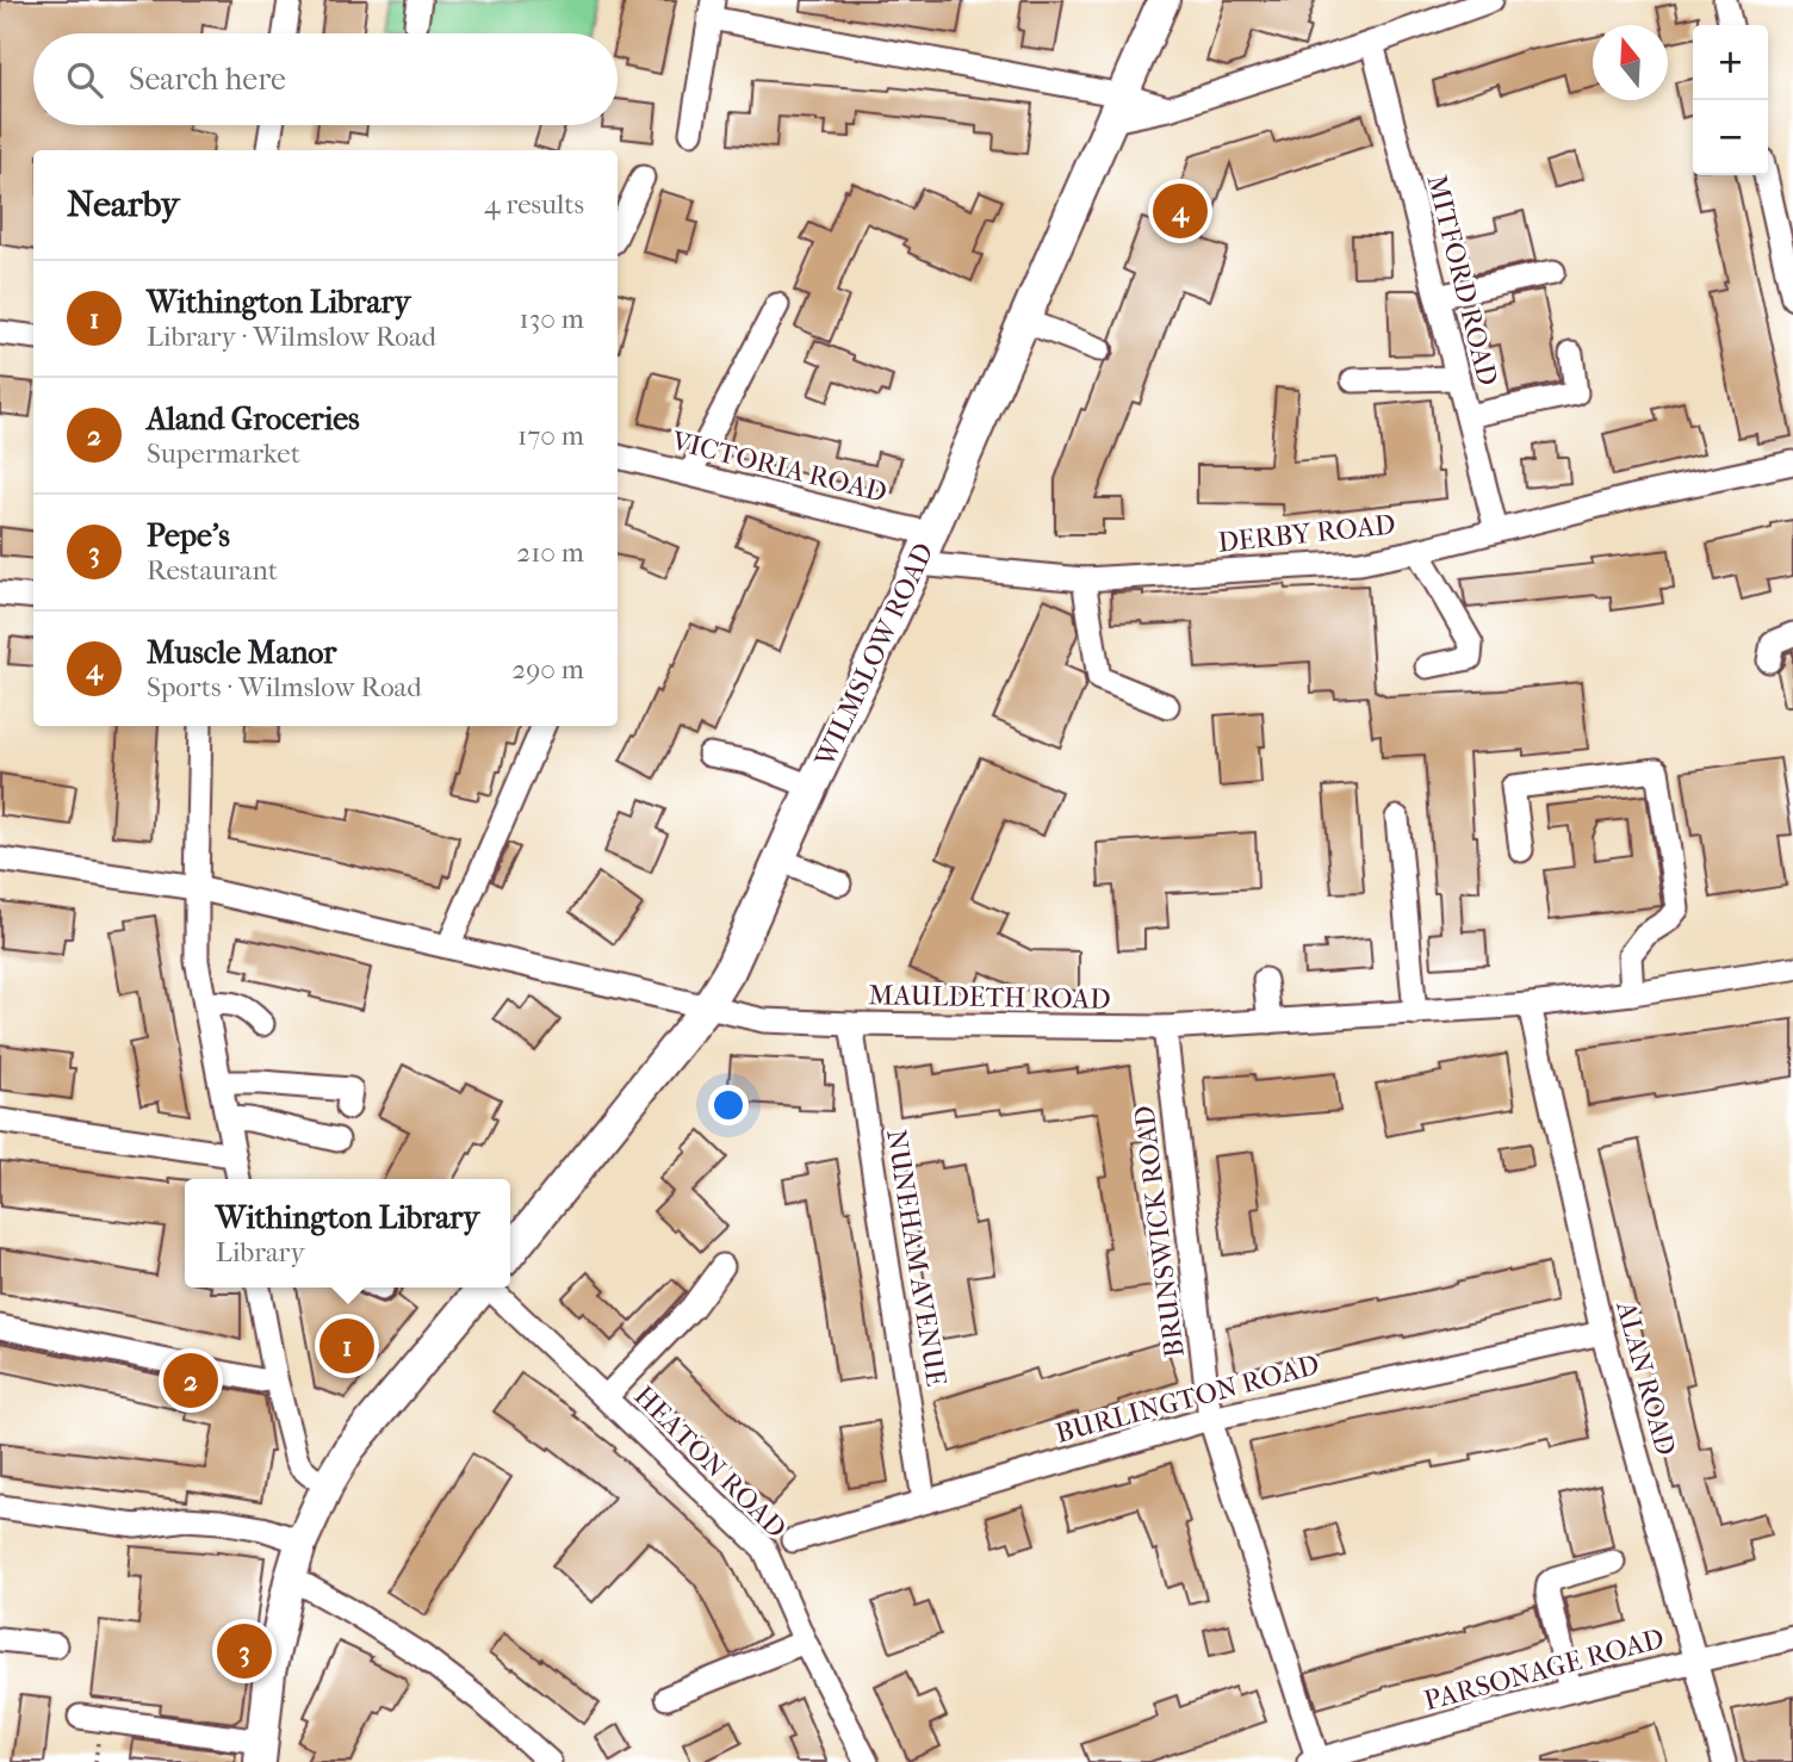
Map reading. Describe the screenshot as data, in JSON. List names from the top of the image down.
{
  "streets": {
    "main road": ["WILMSLOW ROAD"],
    "street": [
      "MITFORD ROAD",
      "VICTORIA ROAD",
      "DERBY ROAD",
      "MAULDETH ROAD",
      "BRUNSWICK ROAD",
      "NUNEHAM AVENUE",
      "ALAN ROAD",
      "BURLINGTON ROAD",
      "HEATON ROAD",
      "PARSONAGE ROAD"
    ]
  },
  "crossings": [
    ["MITFORD ROAD", "DERBY ROAD"],
    ["VICTORIA ROAD", "WILMSLOW ROAD"],
    ["DERBY ROAD", "WILMSLOW ROAD"],
    ["WILMSLOW ROAD", "MAULDETH ROAD"],
    ["MAULDETH ROAD", "BRUNSWICK ROAD"],
    ["MAULDETH ROAD", "NUNEHAM AVENUE"],
    ["MAULDETH ROAD", "ALAN ROAD"],
    ["BRUNSWICK ROAD", "BURLINGTON ROAD"],
    ["BRUNSWICK ROAD", "PARSONAGE ROAD"],
    ["NUNEHAM AVENUE", "BURLINGTON ROAD"],
    ["ALAN ROAD", "BURLINGTON ROAD"],
    ["ALAN ROAD", "PARSONAGE ROAD"]
  ],
  "north": "top",
  "page": {
    "map_buttons": ["+", "−"],
    "search": "Search here",
    "heading": ["Nearby", "4 results"],
    "pins": [
      "4",
      "1",
      "2",
      "3"
    ],
    "list": [
      {
        "mark": "1",
        "name": "Withington Library",
        "note": "Library · Wilmslow Road",
        "value": "130 m"
      },
      {
        "mark": "2",
        "name": "Aland Groceries",
        "note": "Supermarket",
        "value": "170 m"
      },
      {
        "mark": "3",
        "name": "Pepe's",
        "note": "Restaurant",
        "value": "210 m"
      },
      {
        "mark": "4",
        "name": "Muscle Manor",
        "note": "Sports · Wilmslow Road",
        "value": "290 m"
      }
    ],
    "popup": ["Withington Library", "Library"]
  }
}
